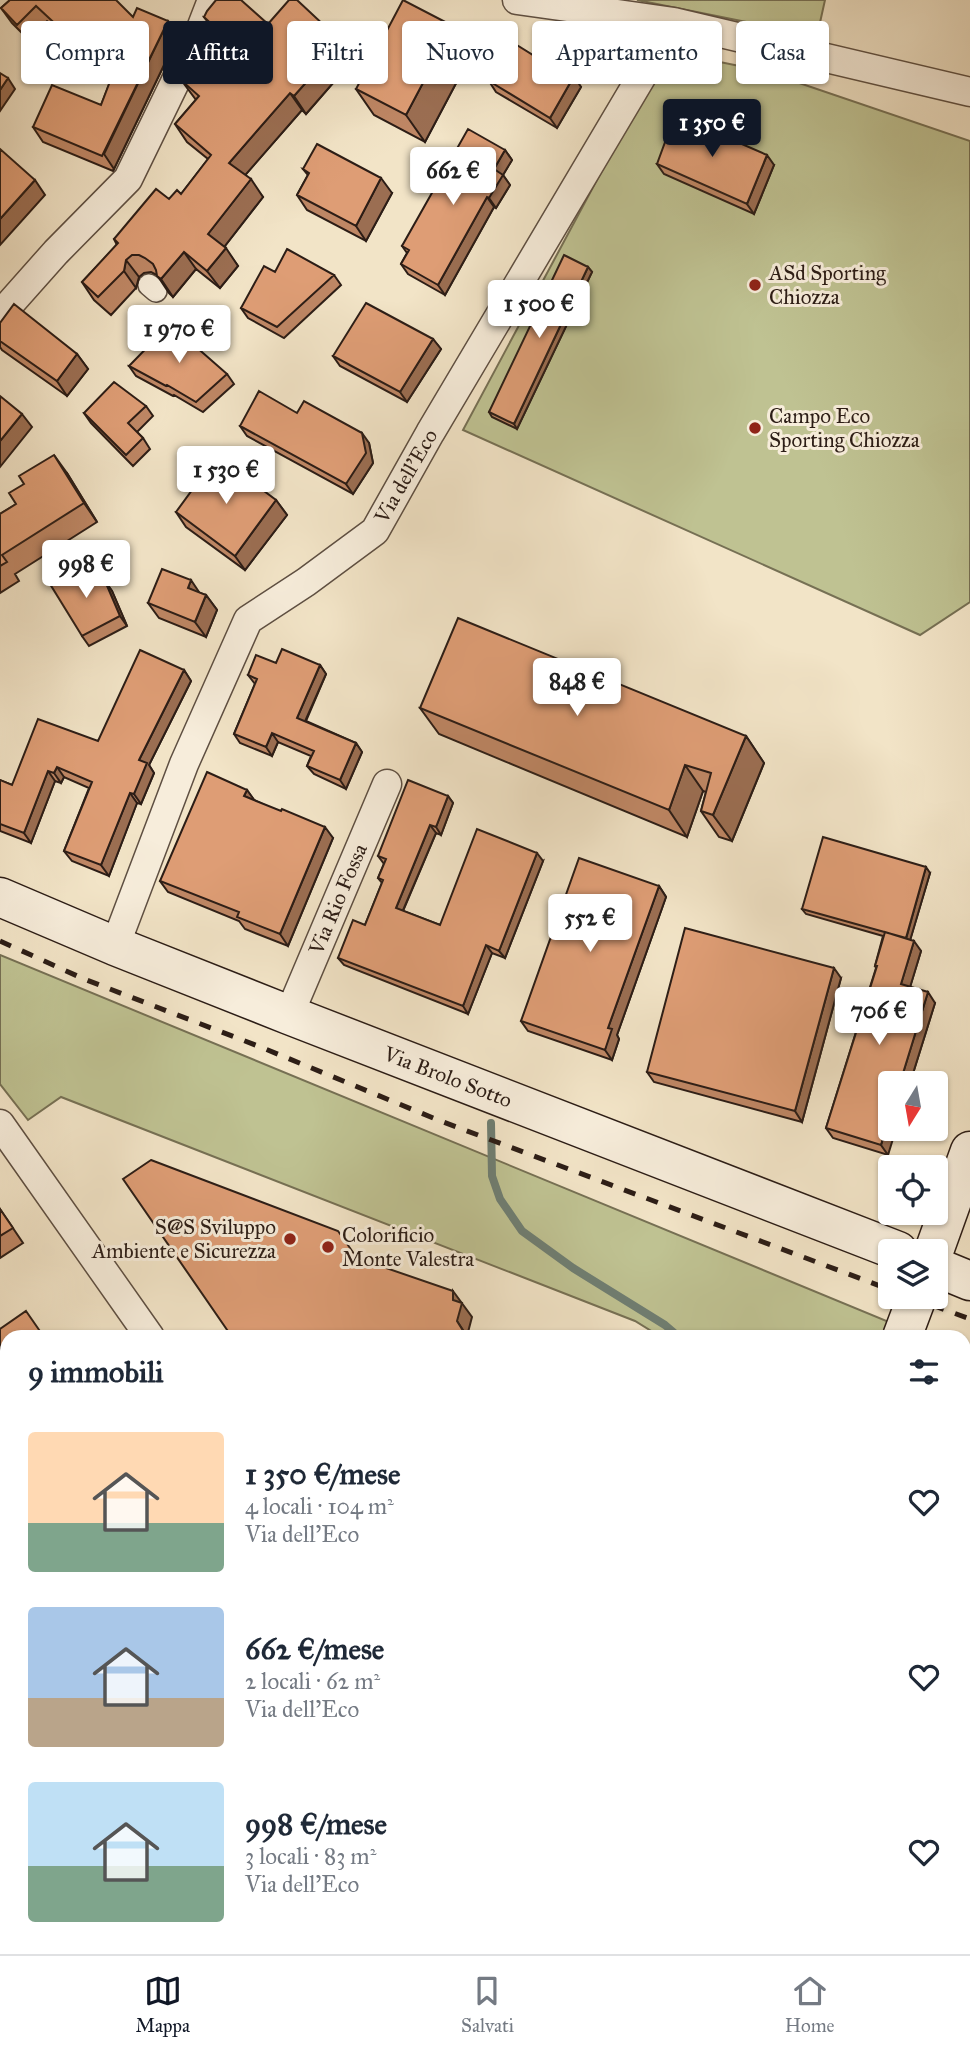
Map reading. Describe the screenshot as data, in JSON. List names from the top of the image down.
{
  "streets": {
    "main road": ["Via Brolo Sotto"],
    "street": ["Via dell'Eco", "Via Rio Fossa"]
  },
  "crossings": [
    ["Via dell'Eco", "Via Brolo Sotto"],
    ["Via Rio Fossa", "Via Brolo Sotto"]
  ],
  "places": [
    "ASd Sporting Chiozza",
    "Campo Eco Sporting Chiozza",
    "S@S Sviluppo Ambiente e Sicurezza",
    "Colorificio Monte Valestra"
  ],
  "north": "bottom",
  "page": {
    "chip": [
      "Compra",
      "Affitta",
      "Filtri",
      "Nuovo",
      "Appartamento",
      "Casa"
    ],
    "price": [
      "1 350 €",
      "662 €",
      "1 500 €",
      "1 970 €",
      "1 530 €",
      "998 €",
      "848 €",
      "552 €",
      "706 €"
    ],
    "heading": "9 immobili",
    "list": [
      {
        "name": "1 350 €/mese",
        "note": "4 locali · 104 m² · Via dell'Eco"
      },
      {
        "name": "662 €/mese",
        "note": "2 locali · 62 m² · Via dell'Eco"
      },
      {
        "name": "998 €/mese",
        "note": "3 locali · 83 m² · Via dell'Eco"
      }
    ],
    "tabs": ["Mappa", "Salvati", "Home"]
  }
}
